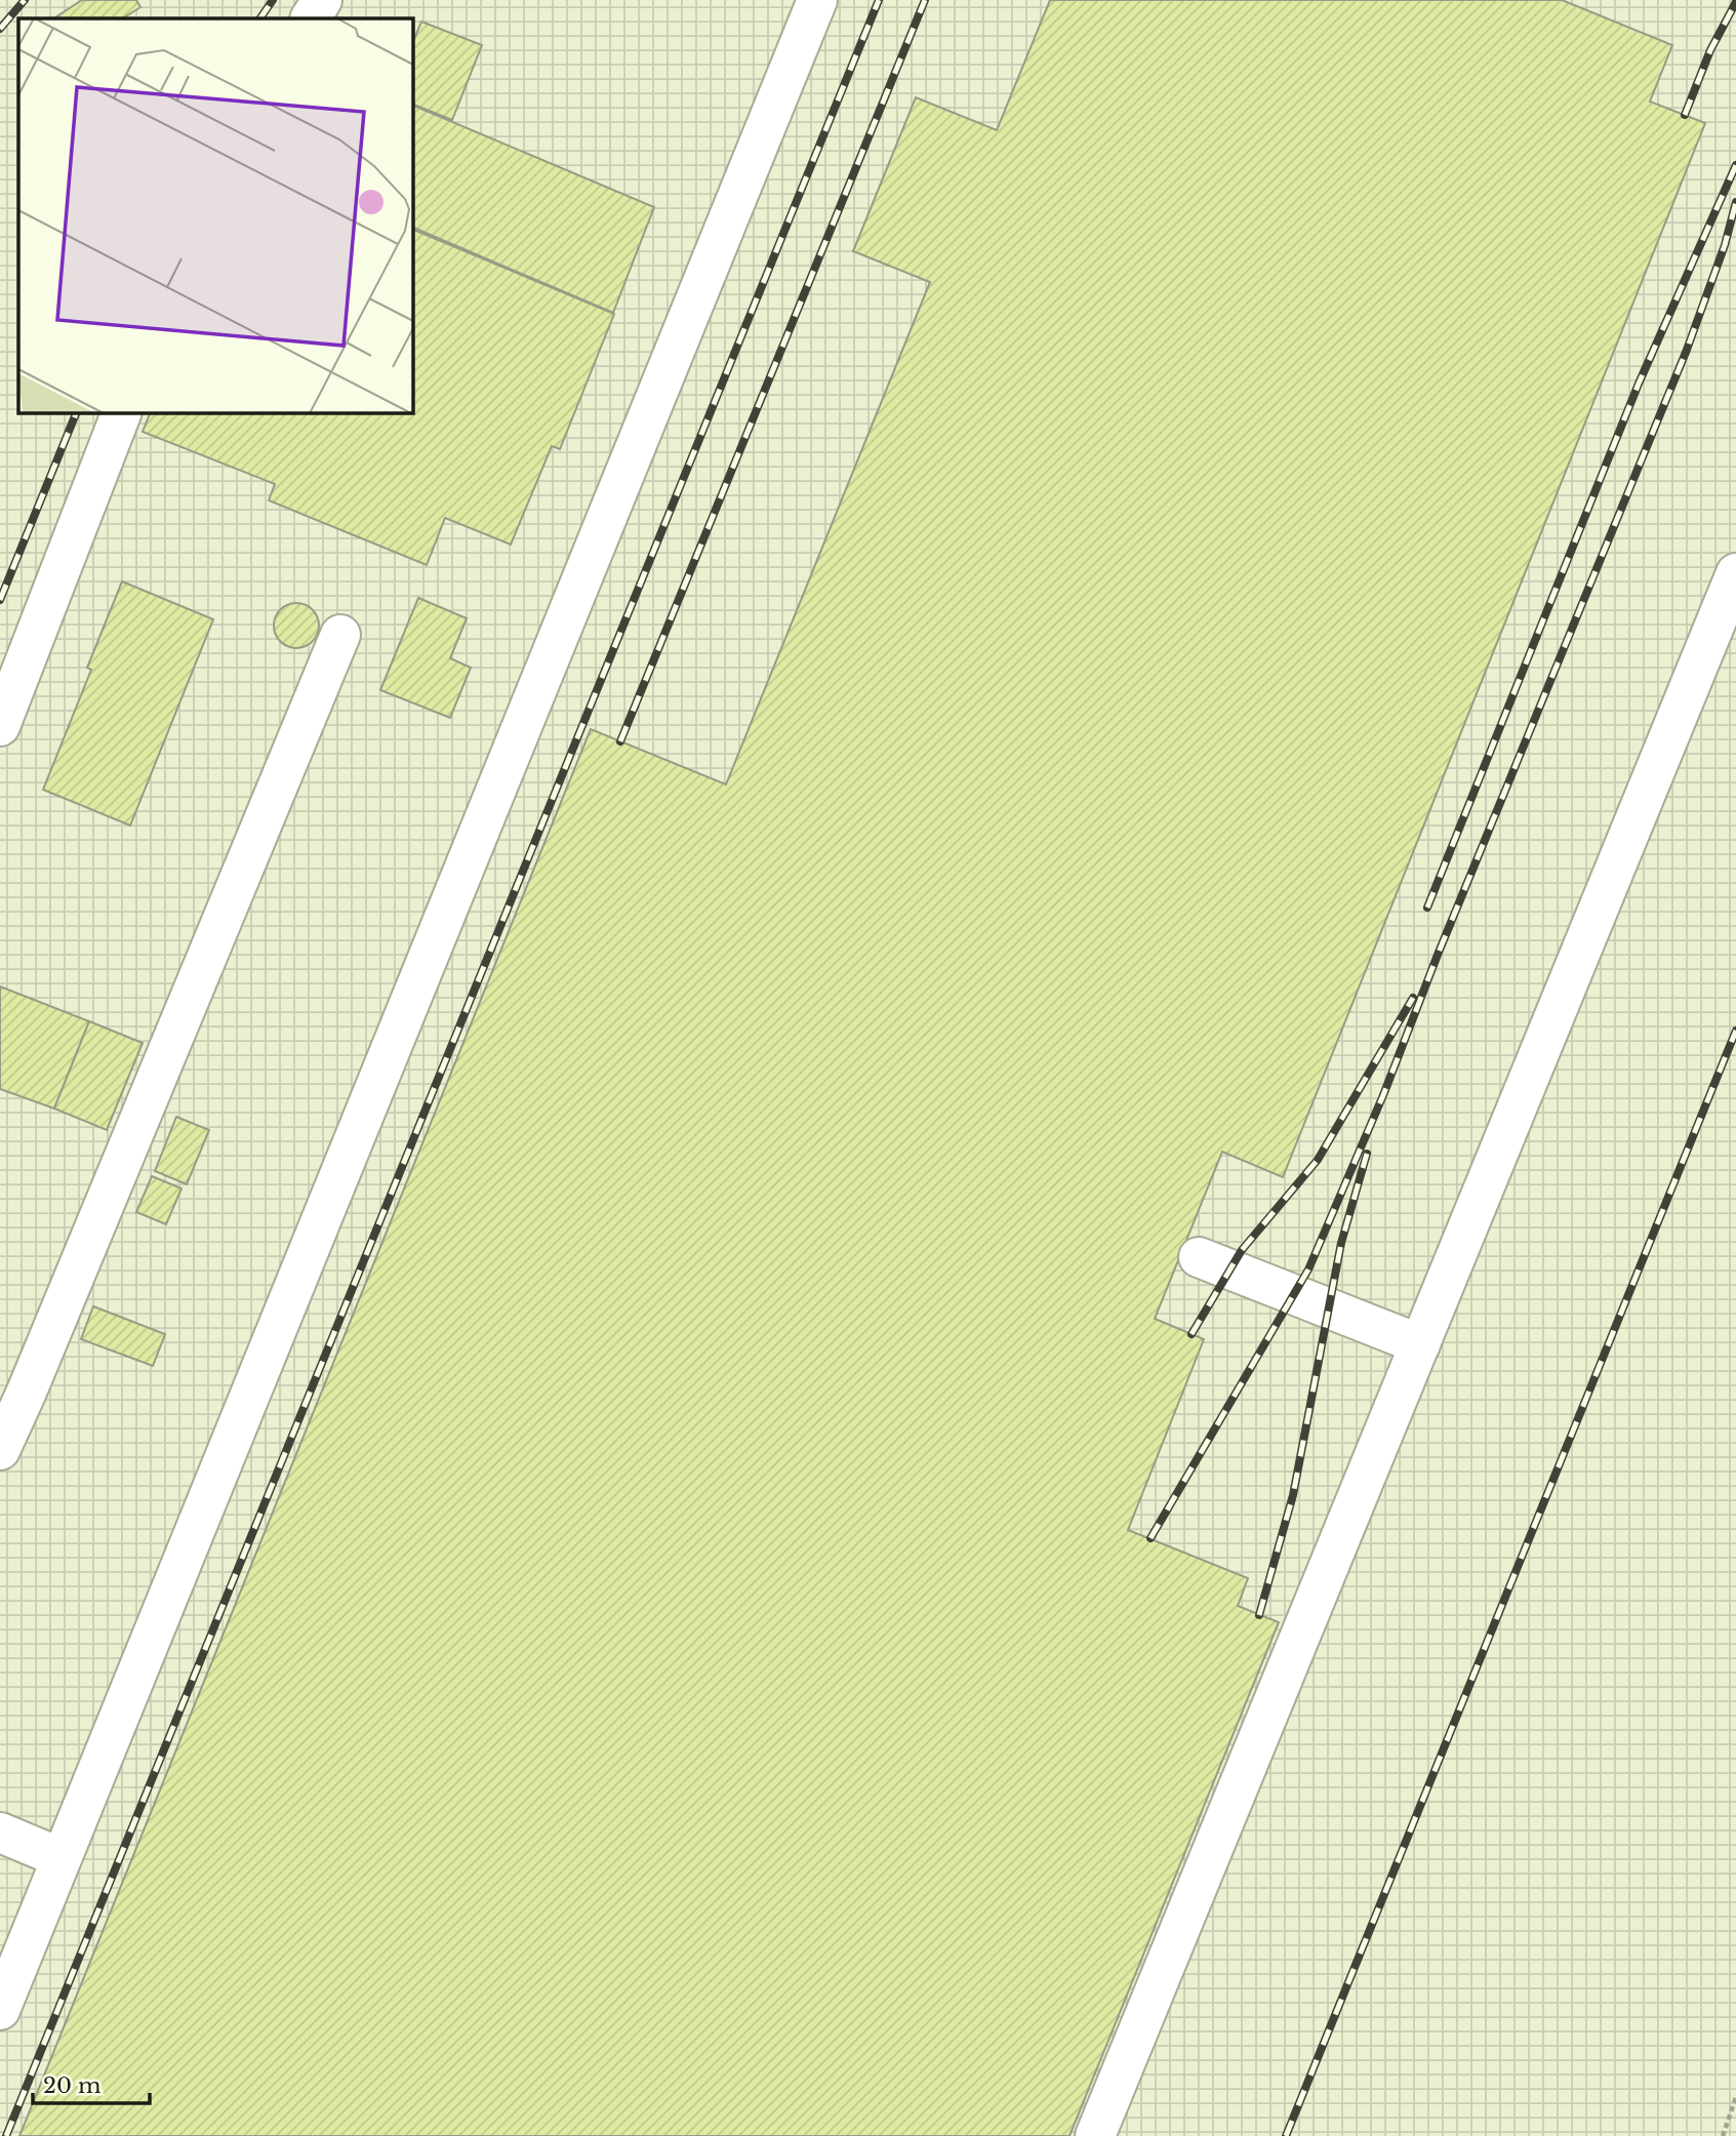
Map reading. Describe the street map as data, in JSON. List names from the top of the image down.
{
  "scale_bar": "20 m"
}
